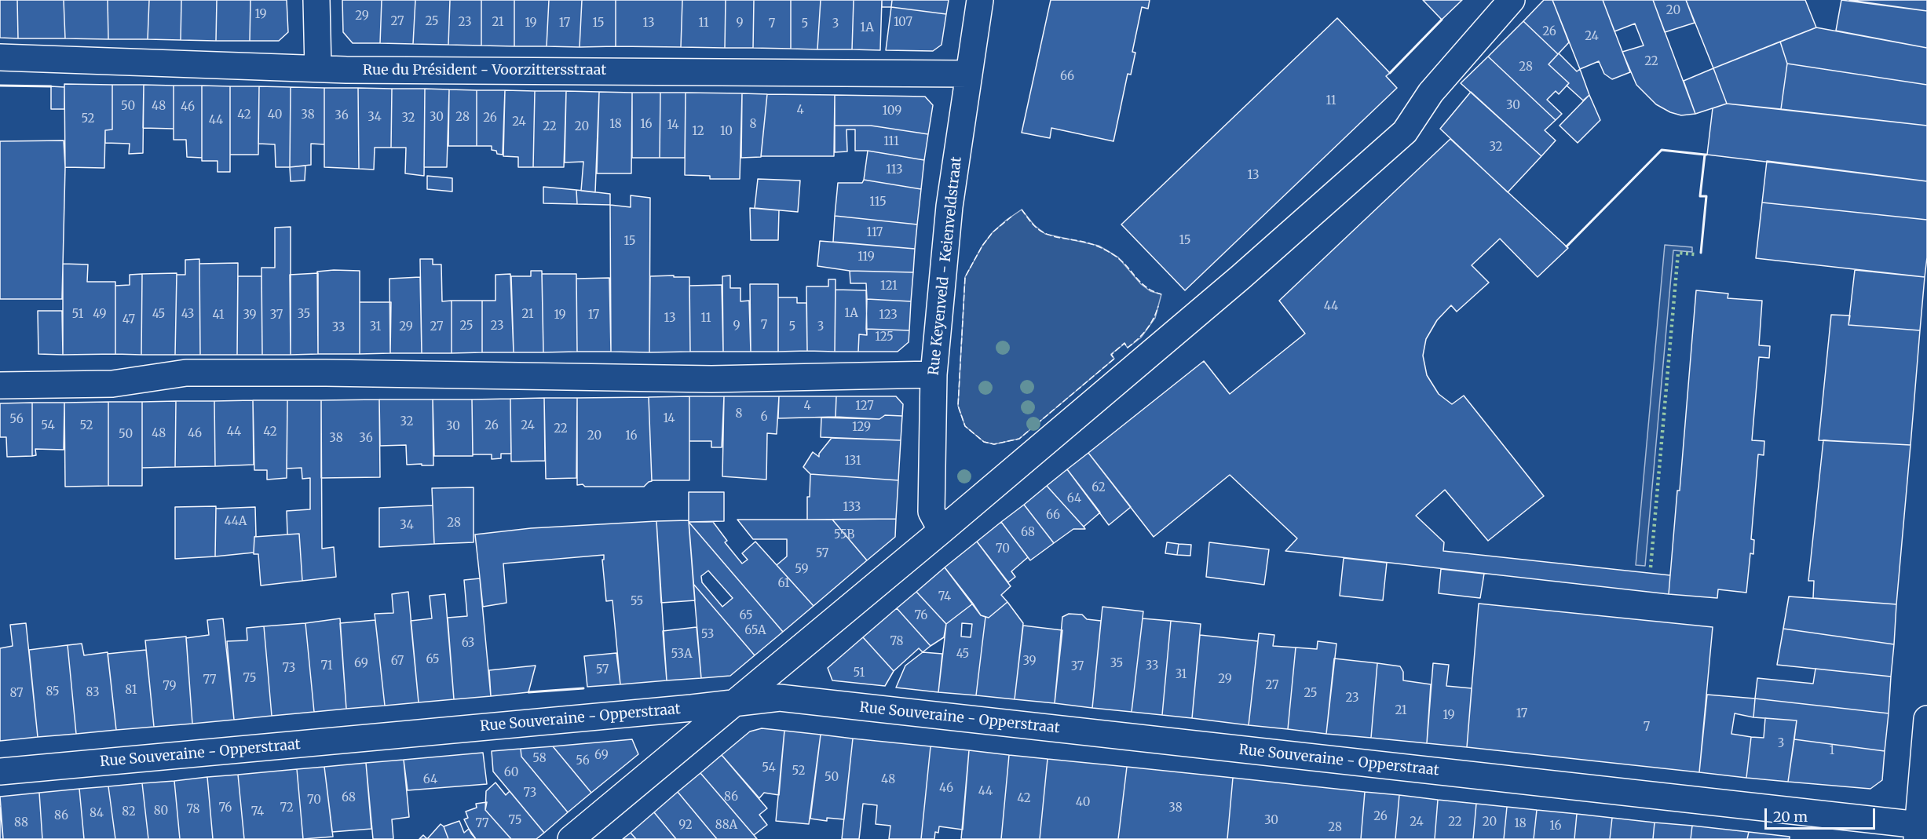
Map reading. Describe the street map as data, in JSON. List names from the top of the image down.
{
  "streets": {
    "street": ["Rue du Président - Voorzittersstraat", "Rue Keyenveld - Keienveldstraat", "Rue Souveraine - Opperstraat"]
  },
  "crossings": [
    ["Rue du Président - Voorzittersstraat", "Rue Keyenveld - Keienveldstraat"]
  ],
  "house_numbers": [
    "20",
    "19",
    "29",
    "27",
    "25",
    "23",
    "21",
    "107",
    "19",
    "17",
    "15",
    "13",
    "11",
    "9",
    "7",
    "5",
    "3",
    "1A",
    "26",
    "24",
    "22",
    "28",
    "66",
    "11",
    "30",
    "50",
    "48",
    "46",
    "4",
    "109",
    "42",
    "40",
    "38",
    "36",
    "34",
    "30",
    "28",
    "32",
    "26",
    "52",
    "44",
    "24",
    "18",
    "16",
    "8",
    "14",
    "22",
    "20",
    "12",
    "10",
    "111",
    "32",
    "113",
    "13",
    "115",
    "117",
    "15",
    "15",
    "119",
    "121",
    "44",
    "1A",
    "51",
    "49",
    "45",
    "43",
    "35",
    "21",
    "41",
    "39",
    "37",
    "19",
    "17",
    "123",
    "13",
    "11",
    "47",
    "7",
    "25",
    "23",
    "9",
    "31",
    "29",
    "27",
    "5",
    "3",
    "33",
    "125",
    "4",
    "127",
    "8",
    "6",
    "14",
    "56",
    "32",
    "54",
    "52",
    "26",
    "24",
    "30",
    "129",
    "22",
    "44",
    "42",
    "48",
    "46",
    "50",
    "20",
    "16",
    "38",
    "36",
    "131",
    "62",
    "64",
    "133",
    "66",
    "44A",
    "28",
    "34",
    "68",
    "55B",
    "70",
    "57",
    "59",
    "61",
    "74",
    "55",
    "65",
    "76",
    "65A",
    "53",
    "78",
    "63",
    "53A",
    "45",
    "65",
    "67",
    "39",
    "69",
    "35",
    "71",
    "33",
    "37",
    "73",
    "57",
    "51",
    "31",
    "75",
    "29",
    "77",
    "27",
    "79",
    "81",
    "85",
    "83",
    "87",
    "25",
    "23",
    "21",
    "17",
    "19",
    "7",
    "3",
    "1",
    "69",
    "58",
    "56",
    "54",
    "52",
    "60",
    "50",
    "64",
    "48",
    "46",
    "44",
    "73",
    "86",
    "68",
    "42",
    "70",
    "40",
    "76",
    "72",
    "38",
    "78",
    "80",
    "82",
    "74",
    "84",
    "86",
    "26",
    "75",
    "30",
    "24",
    "22",
    "20",
    "88",
    "77",
    "18",
    "92",
    "88A",
    "16",
    "28"
  ],
  "scale_bar": "20 m"
}
